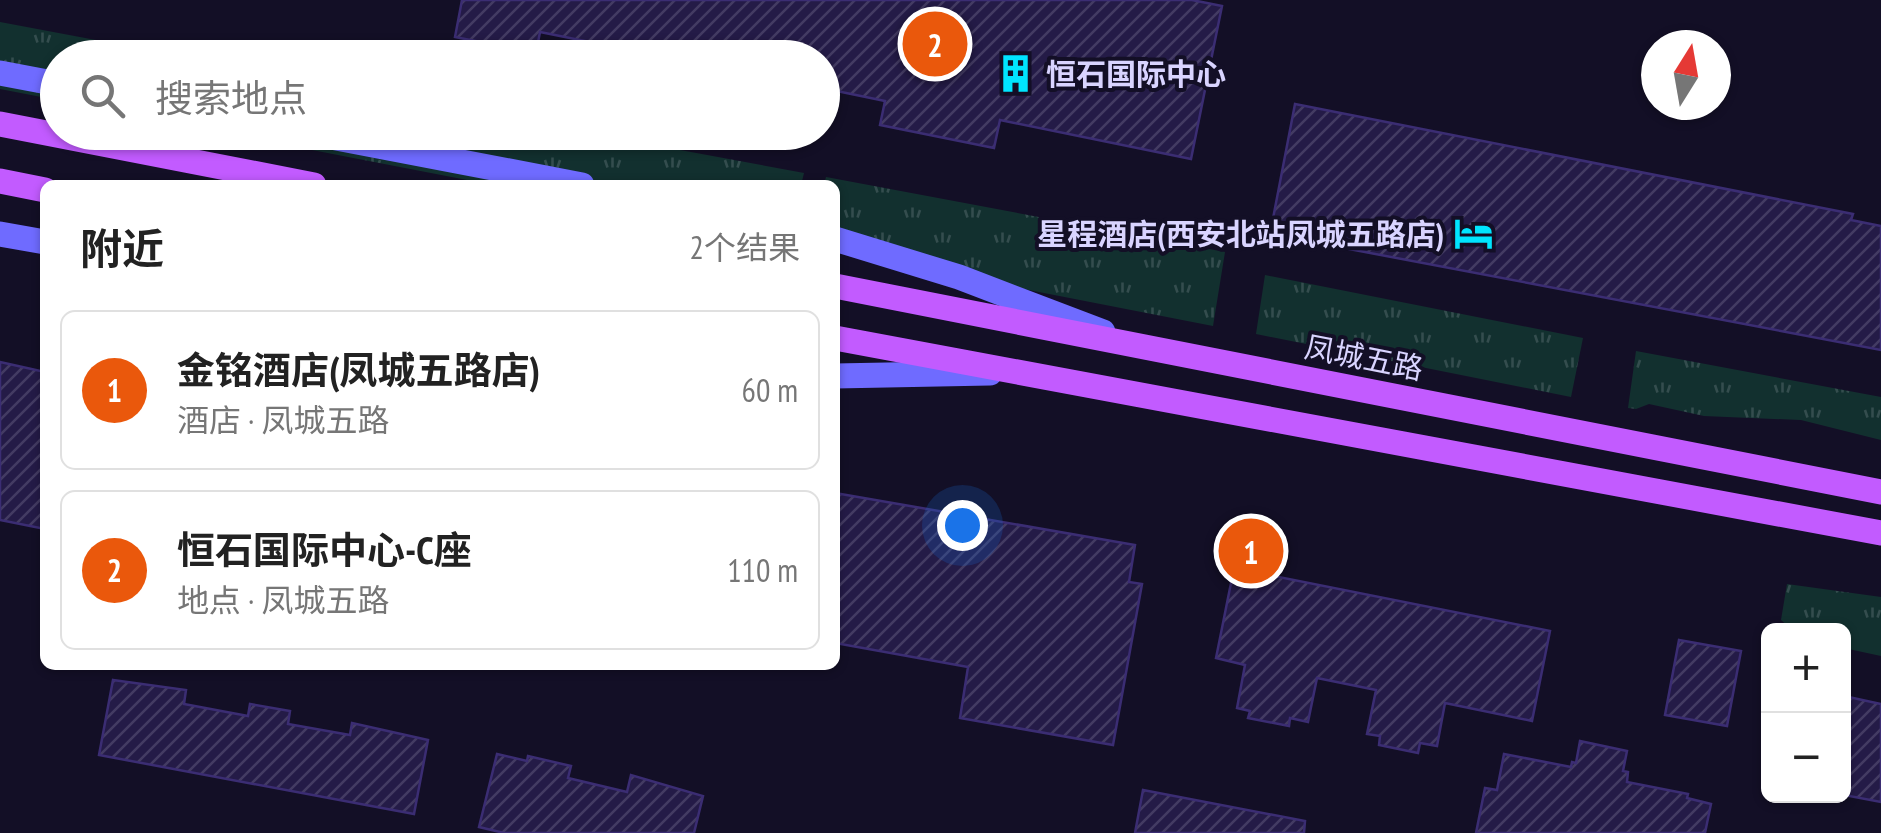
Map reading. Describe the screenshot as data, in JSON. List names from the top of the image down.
{
  "streets": {
    "main road": ["凤城五路"]
  },
  "places": {
    "building": ["恒石国际中心"],
    "hotel": ["星程酒店(西安北站凤城五路店)"]
  },
  "north": "top",
  "page": {
    "pins": ["2", "1"],
    "search": "搜索地点",
    "heading": ["附近", "2个结果"],
    "list": [
      {
        "mark": "1",
        "name": "金铭酒店(凤城五路店)",
        "note": "酒店 · 凤城五路",
        "value": "60 m"
      },
      {
        "mark": "2",
        "name": "恒石国际中心-C座",
        "note": "地点 · 凤城五路",
        "value": "110 m"
      }
    ],
    "map_buttons": ["+", "−"]
  }
}
